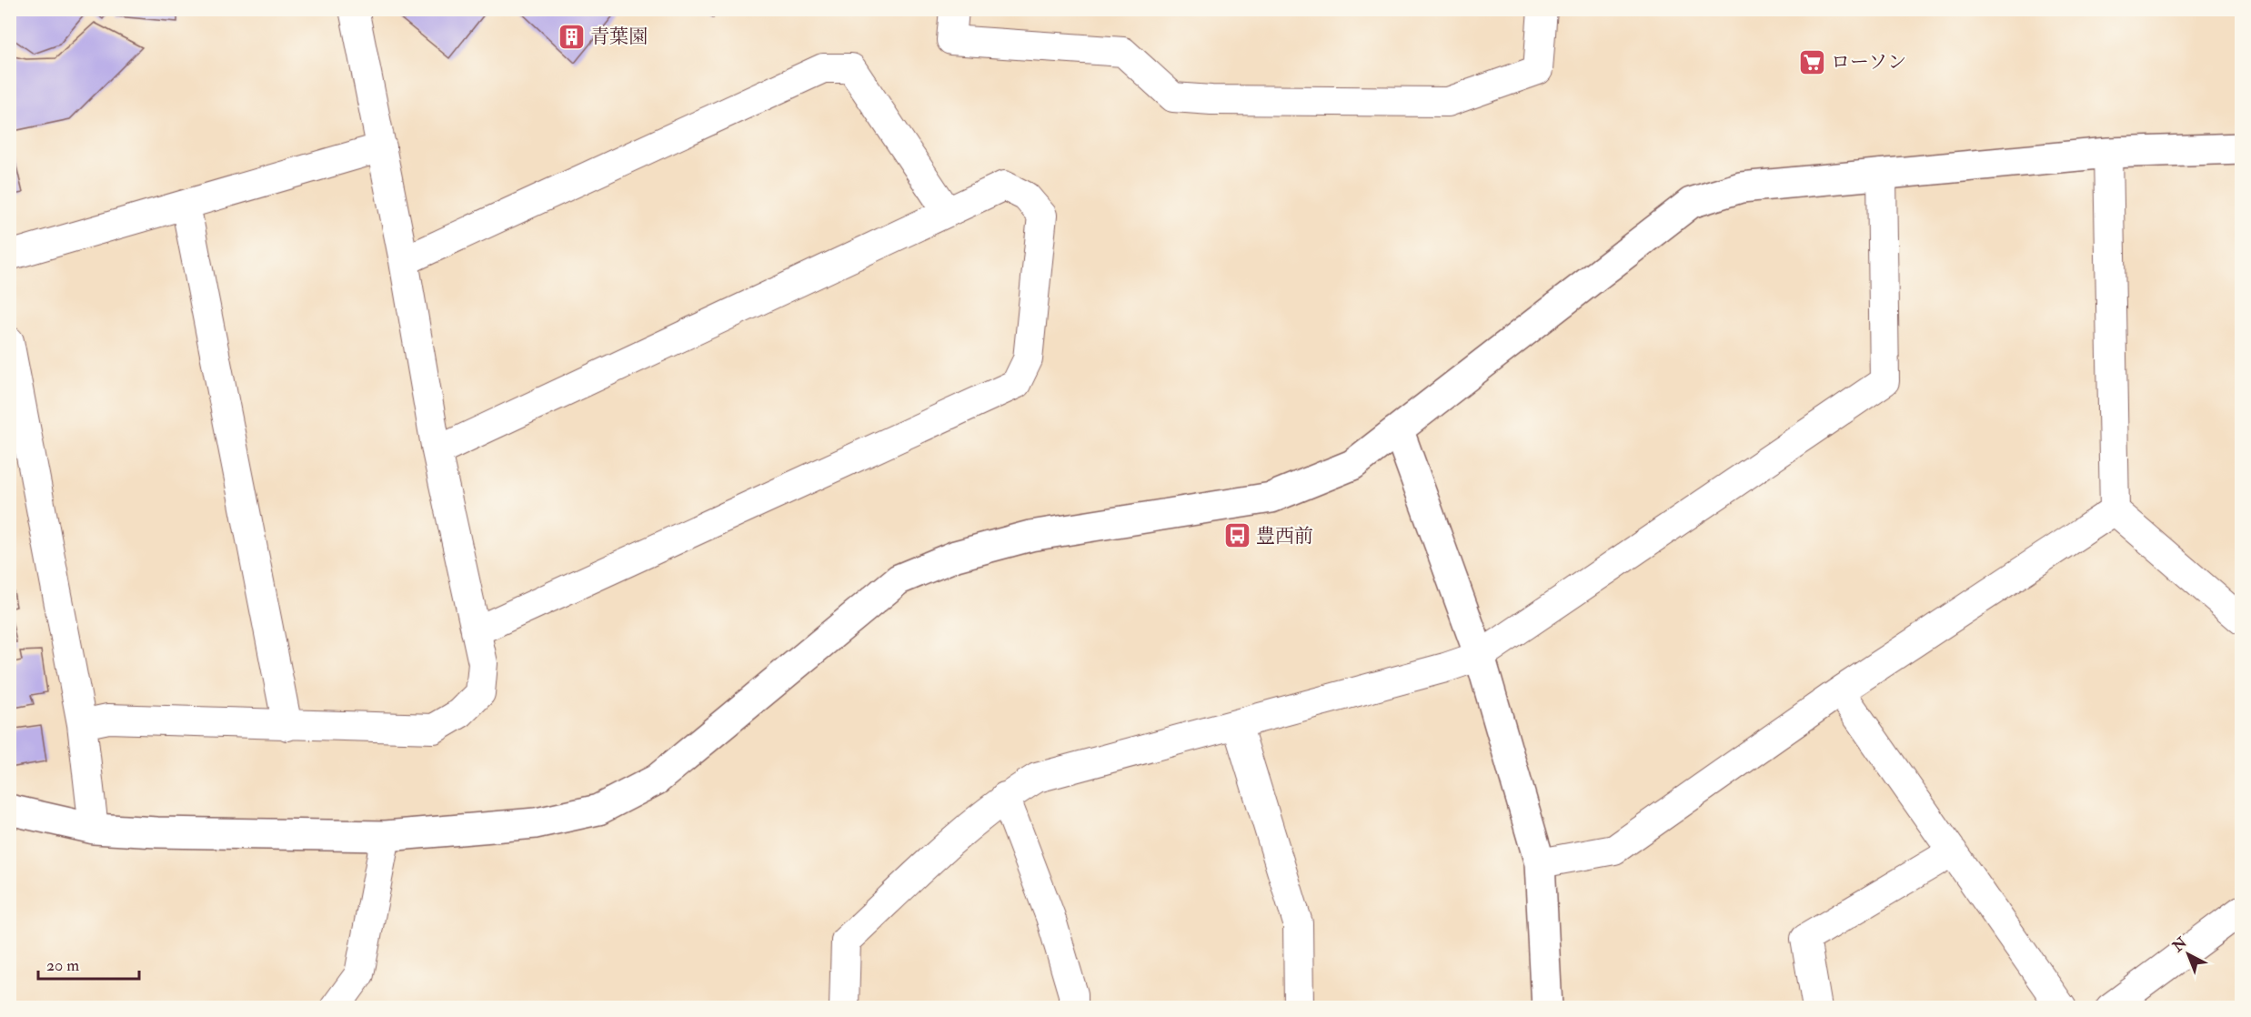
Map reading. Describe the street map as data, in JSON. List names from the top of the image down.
{
  "places": {
    "building": ["青葉園"],
    "supermarket": ["ローソン"],
    "bus stop": ["豊西前"]
  },
  "scale_bar": "20 m",
  "north": "top left"
}
